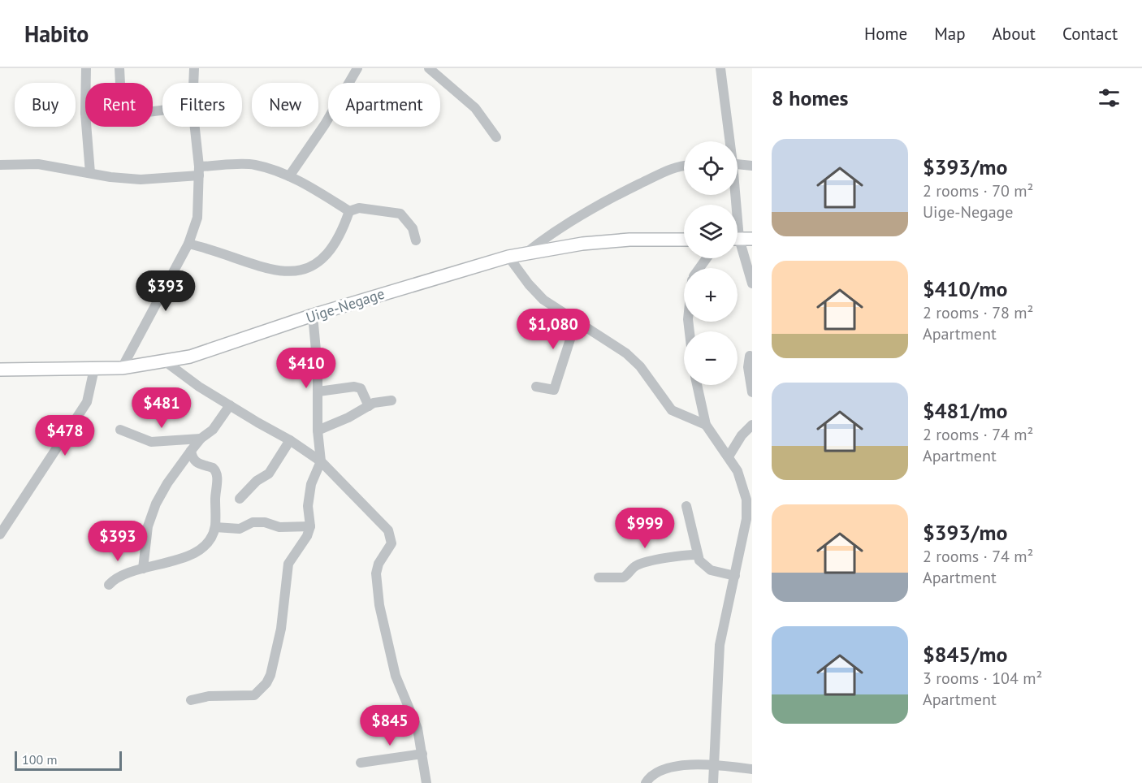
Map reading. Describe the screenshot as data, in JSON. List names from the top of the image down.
{
  "streets": {
    "main road": ["Uige-Negage"]
  },
  "scale_bar": "100 m",
  "page": {
    "header": "Habito",
    "nav": [
      "Home",
      "Map",
      "About",
      "Contact"
    ],
    "heading": "8 homes",
    "chip": [
      "Buy",
      "Rent",
      "Filters",
      "New",
      "Apartment"
    ],
    "list": [
      {
        "name": "$393/mo",
        "note": "2 rooms · 70 m² · Uige-Negage"
      },
      {
        "name": "$410/mo",
        "note": "2 rooms · 78 m² · Apartment"
      },
      {
        "name": "$481/mo",
        "note": "2 rooms · 74 m² · Apartment"
      },
      {
        "name": "$393/mo",
        "note": "2 rooms · 74 m² · Apartment"
      },
      {
        "name": "$845/mo",
        "note": "3 rooms · 104 m² · Apartment"
      }
    ],
    "map_buttons": ["+", "−"],
    "price": [
      "$393",
      "$1,080",
      "$410",
      "$481",
      "$478",
      "$999",
      "$393",
      "$845"
    ],
    "scale": "100 m"
  }
}
